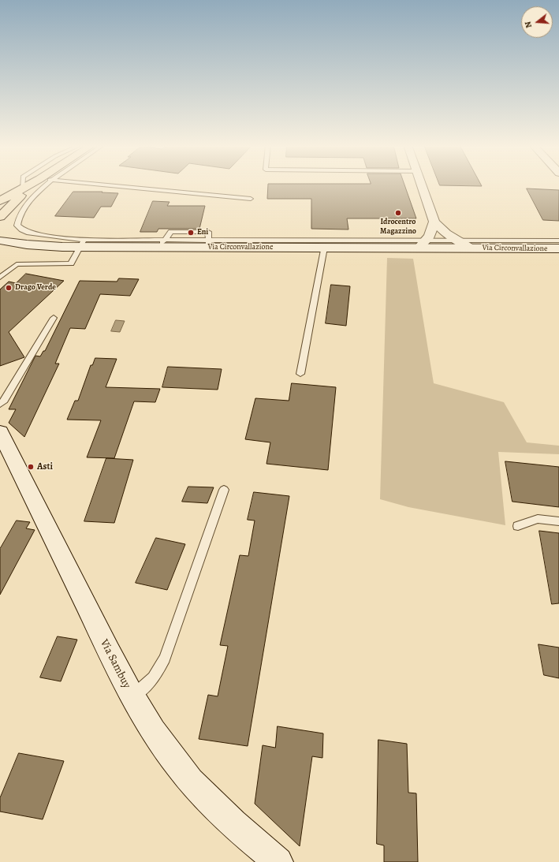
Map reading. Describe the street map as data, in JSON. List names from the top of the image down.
{
  "streets": {
    "main road": ["Via Circonvallazione", "Via Sambuy"]
  },
  "places": [
    "Idrocentro Magazzino",
    "Eni",
    "Drago Verde",
    "Asti"
  ],
  "north": "left"
}
